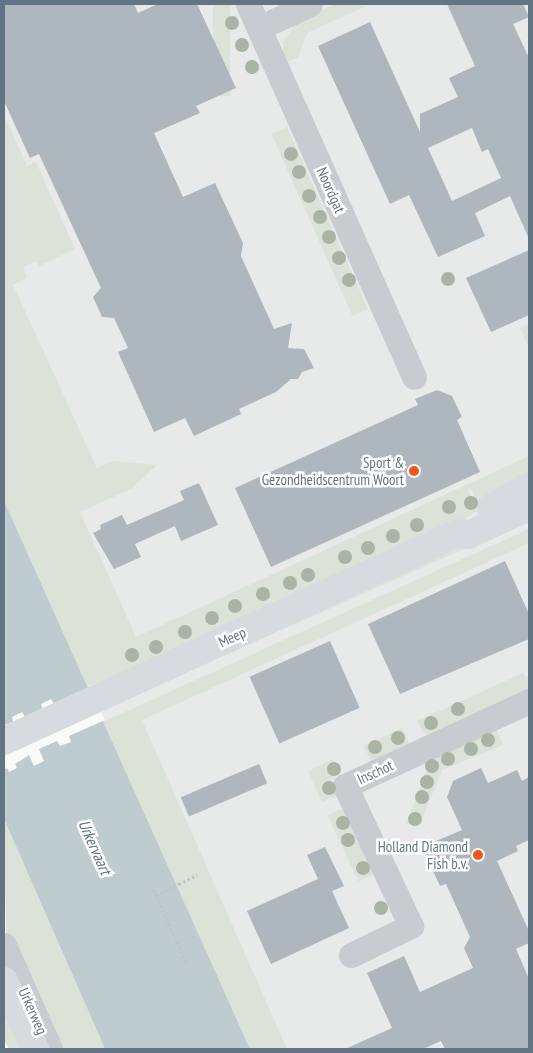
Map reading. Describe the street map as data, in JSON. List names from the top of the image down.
{
  "streets": {
    "main road": ["Meep", "Urkerweg"],
    "street": ["Noordgat", "Inschot"]
  },
  "water": ["Urkervaart"],
  "places": ["Sport & Gezondheidscentrum Woort", "Holland Diamond Fish b.v."]
}
